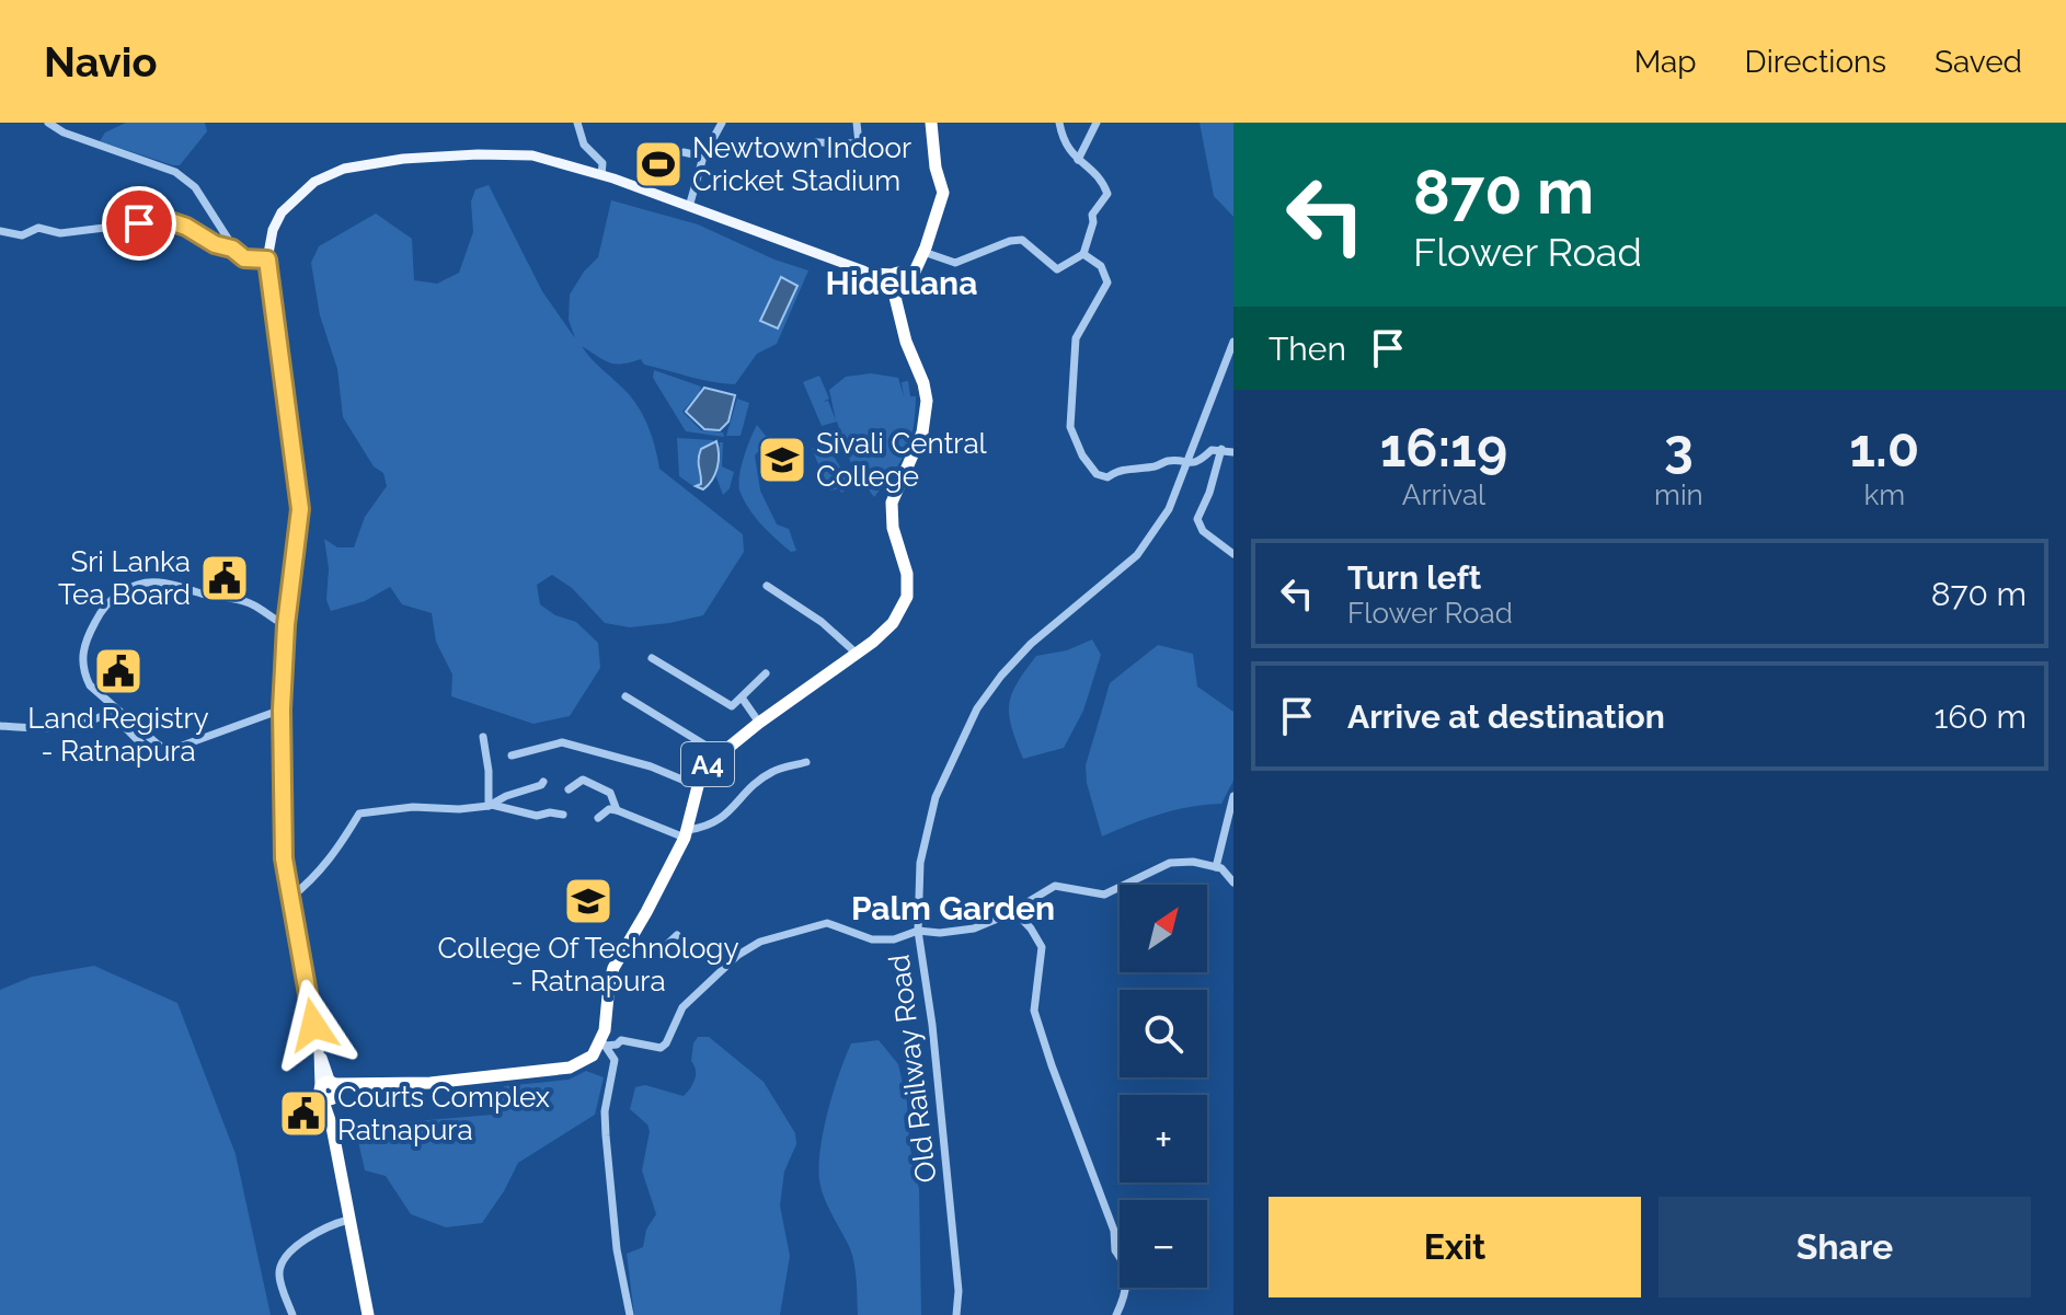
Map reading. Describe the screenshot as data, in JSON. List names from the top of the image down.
{
  "streets": {
    "highway": ["A4"],
    "street": ["Old Railway Road"]
  },
  "districts": ["Hidellana", "Palm Garden"],
  "places": {
    "sports": ["Newtown Indoor Cricket Stadium"],
    "school or university": ["Sivali Central College", "College Of Technology - Ratnapura"],
    "public building": ["Sri Lanka Tea Board", "Land Registry - Ratnapura", "Courts Complex Ratnapura"]
  },
  "north": "top right",
  "page": {
    "header": "Navio",
    "nav": ["Map", "Directions", "Saved"],
    "turn": ["870 m", "Flower Road"],
    "then": "Then",
    "eta": [
      "16:19",
      "Arrival",
      "3",
      "min",
      "1.0",
      "km"
    ],
    "list": [
      {
        "name": "Turn left",
        "note": "Flower Road",
        "value": "870 m"
      },
      {
        "name": "Arrive at destination",
        "value": "160 m"
      }
    ],
    "map_buttons": ["+", "−"],
    "buttons": ["Exit", "Share"]
  }
}
